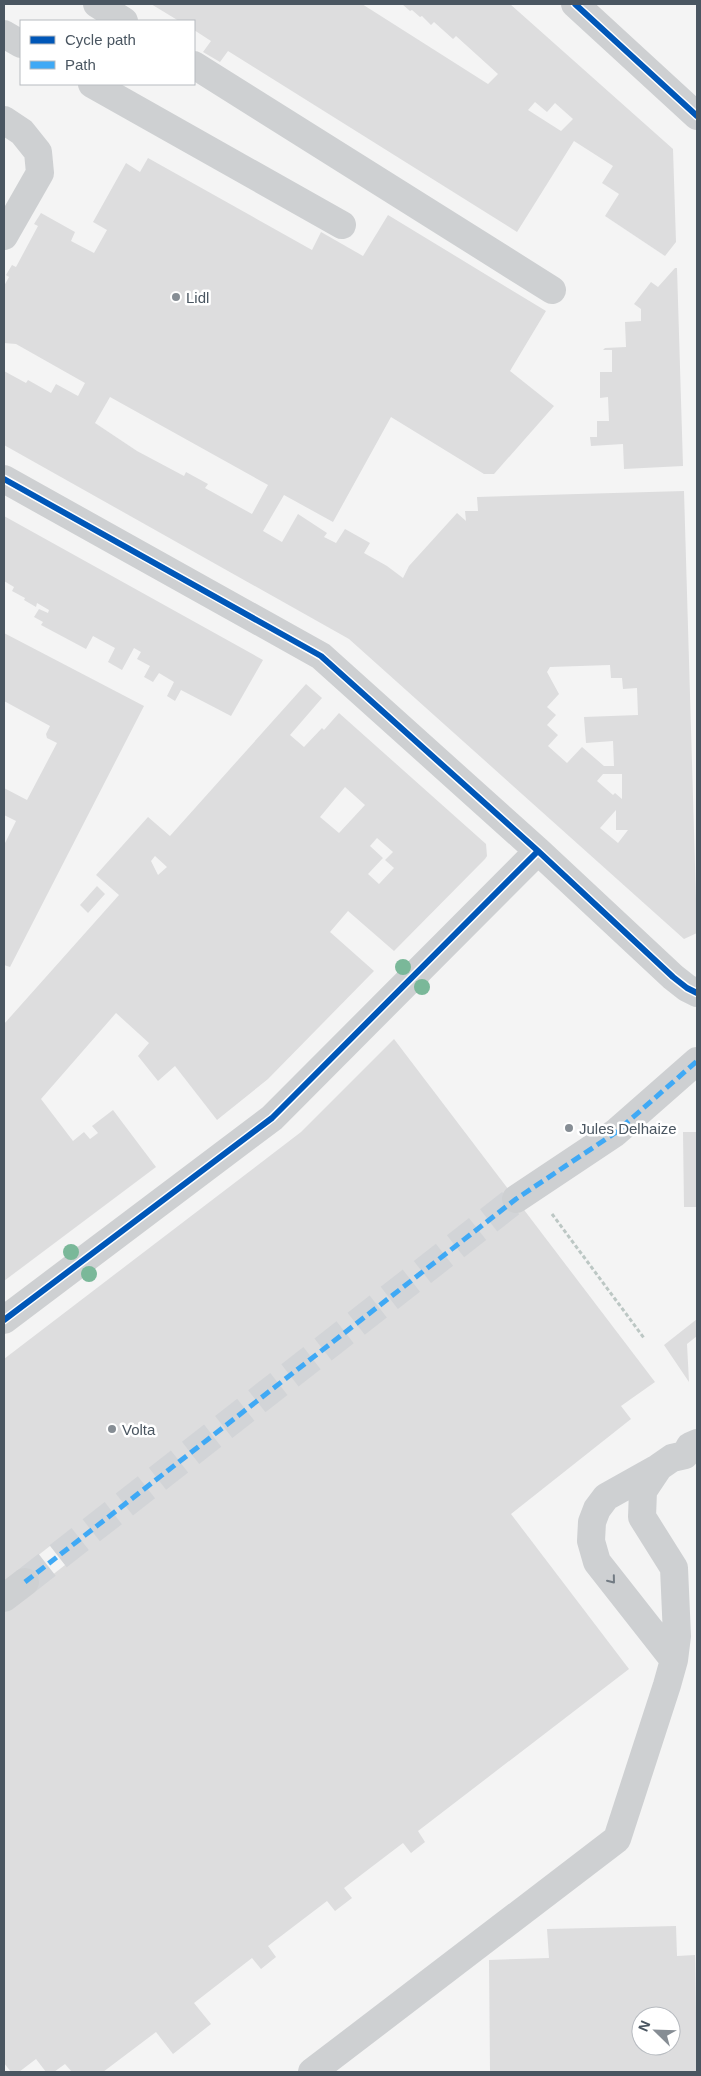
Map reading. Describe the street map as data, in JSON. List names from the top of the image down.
{
  "places": ["Lidl", "Jules Delhaize", "Volta"],
  "legend": ["Cycle path", "Path"],
  "north": "top left"
}
